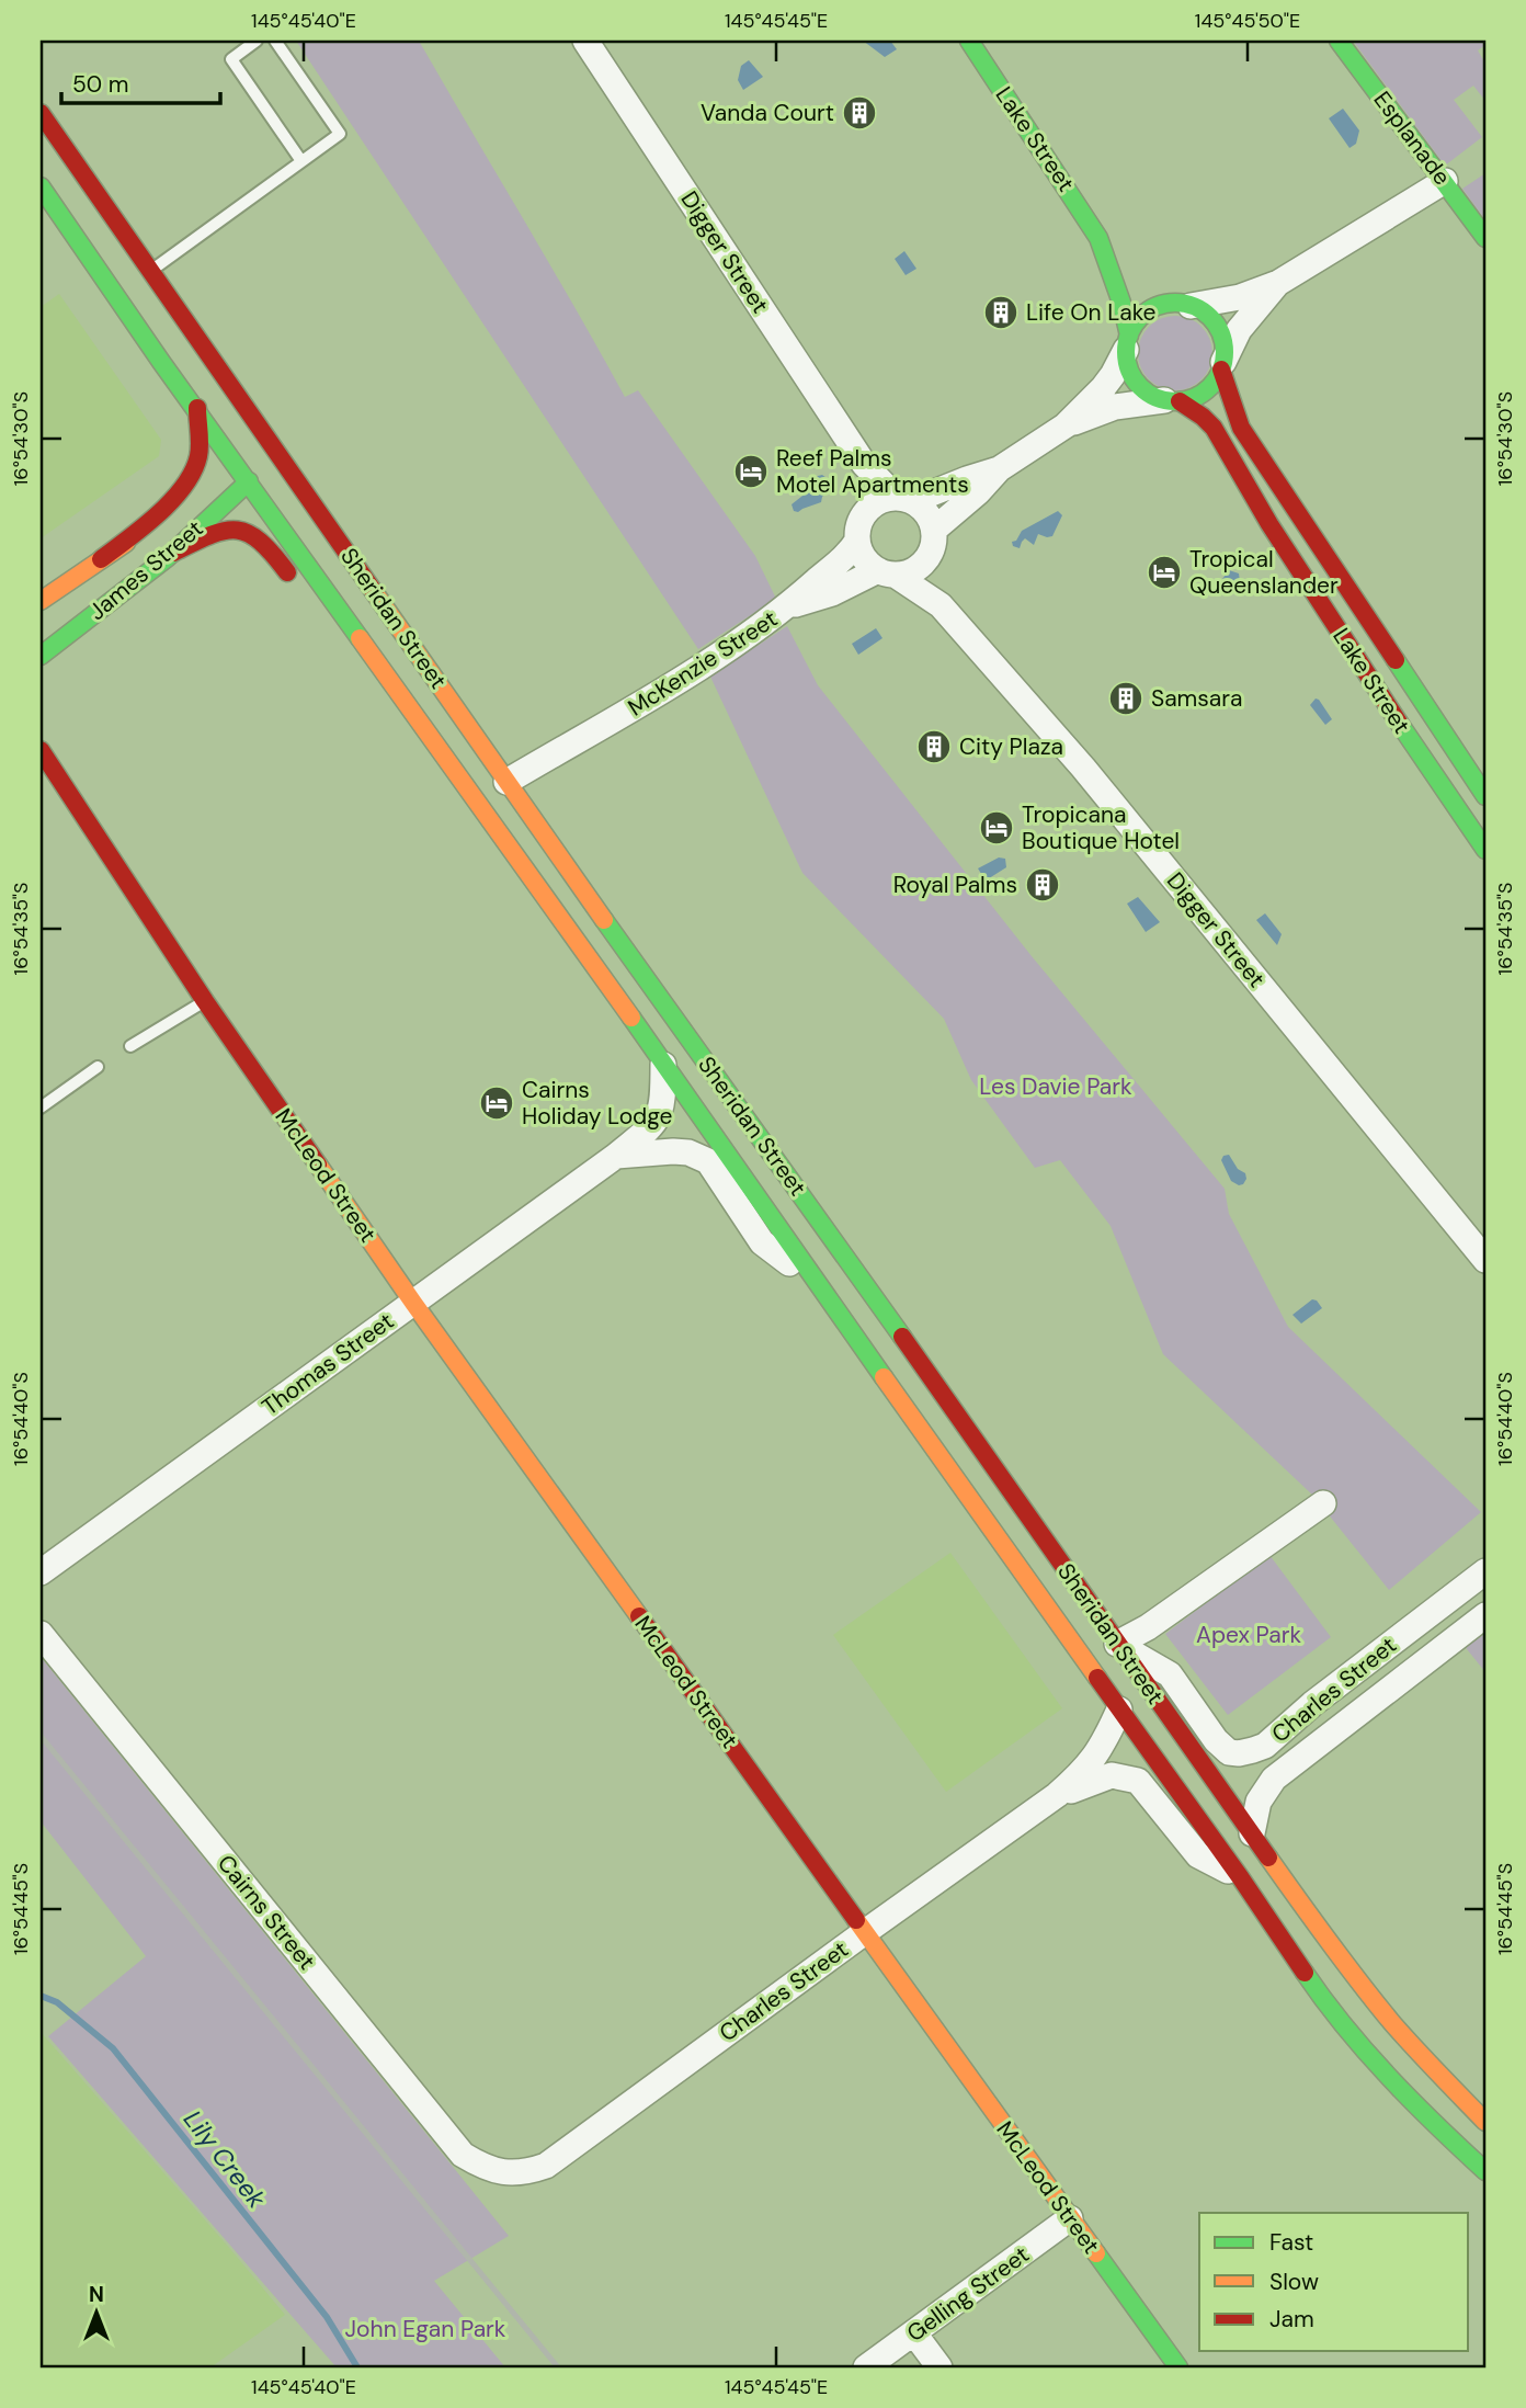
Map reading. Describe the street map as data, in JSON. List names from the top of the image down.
{
  "streets": {
    "main road": [
      "Esplanade",
      "Lake Street",
      "James Street",
      "Sheridan Street",
      "McLeod Street"
    ],
    "street": [
      "Digger Street",
      "McKenzie Street",
      "Thomas Street",
      "Charles Street",
      "Cairns Street",
      "Gelling Street"
    ]
  },
  "crossings": [
    ["Digger Street", "McKenzie Street"],
    ["James Street", "Sheridan Street"],
    ["Sheridan Street", "McKenzie Street"],
    ["Sheridan Street", "Thomas Street"],
    ["Sheridan Street", "Charles Street"],
    ["McLeod Street", "Thomas Street"],
    ["McLeod Street", "Charles Street"],
    ["McLeod Street", "Gelling Street"],
    ["Charles Street", "Cairns Street"]
  ],
  "water": ["Lily Creek"],
  "parks": ["Les Davie Park", "Apex Park", "John Egan Park"],
  "places": {
    "building": [
      "Vanda Court",
      "Life On Lake",
      "Samsara",
      "City Plaza",
      "Royal Palms"
    ],
    "hotel": [
      "Reef Palms Motel Apartments",
      "Tropical Queenslander",
      "Tropicana Boutique Hotel",
      "Cairns Holiday Lodge"
    ]
  },
  "legend": ["Fast", "Slow", "Jam"],
  "scale_bar": "50 m",
  "north": "top",
  "coordinates": [
    "145°45'40\"E",
    "145°45'45\"E",
    "145°45'50\"E",
    "16°54'30\"S",
    "16°54'35\"S",
    "16°54'40\"S",
    "16°54'45\"S"
  ]
}
